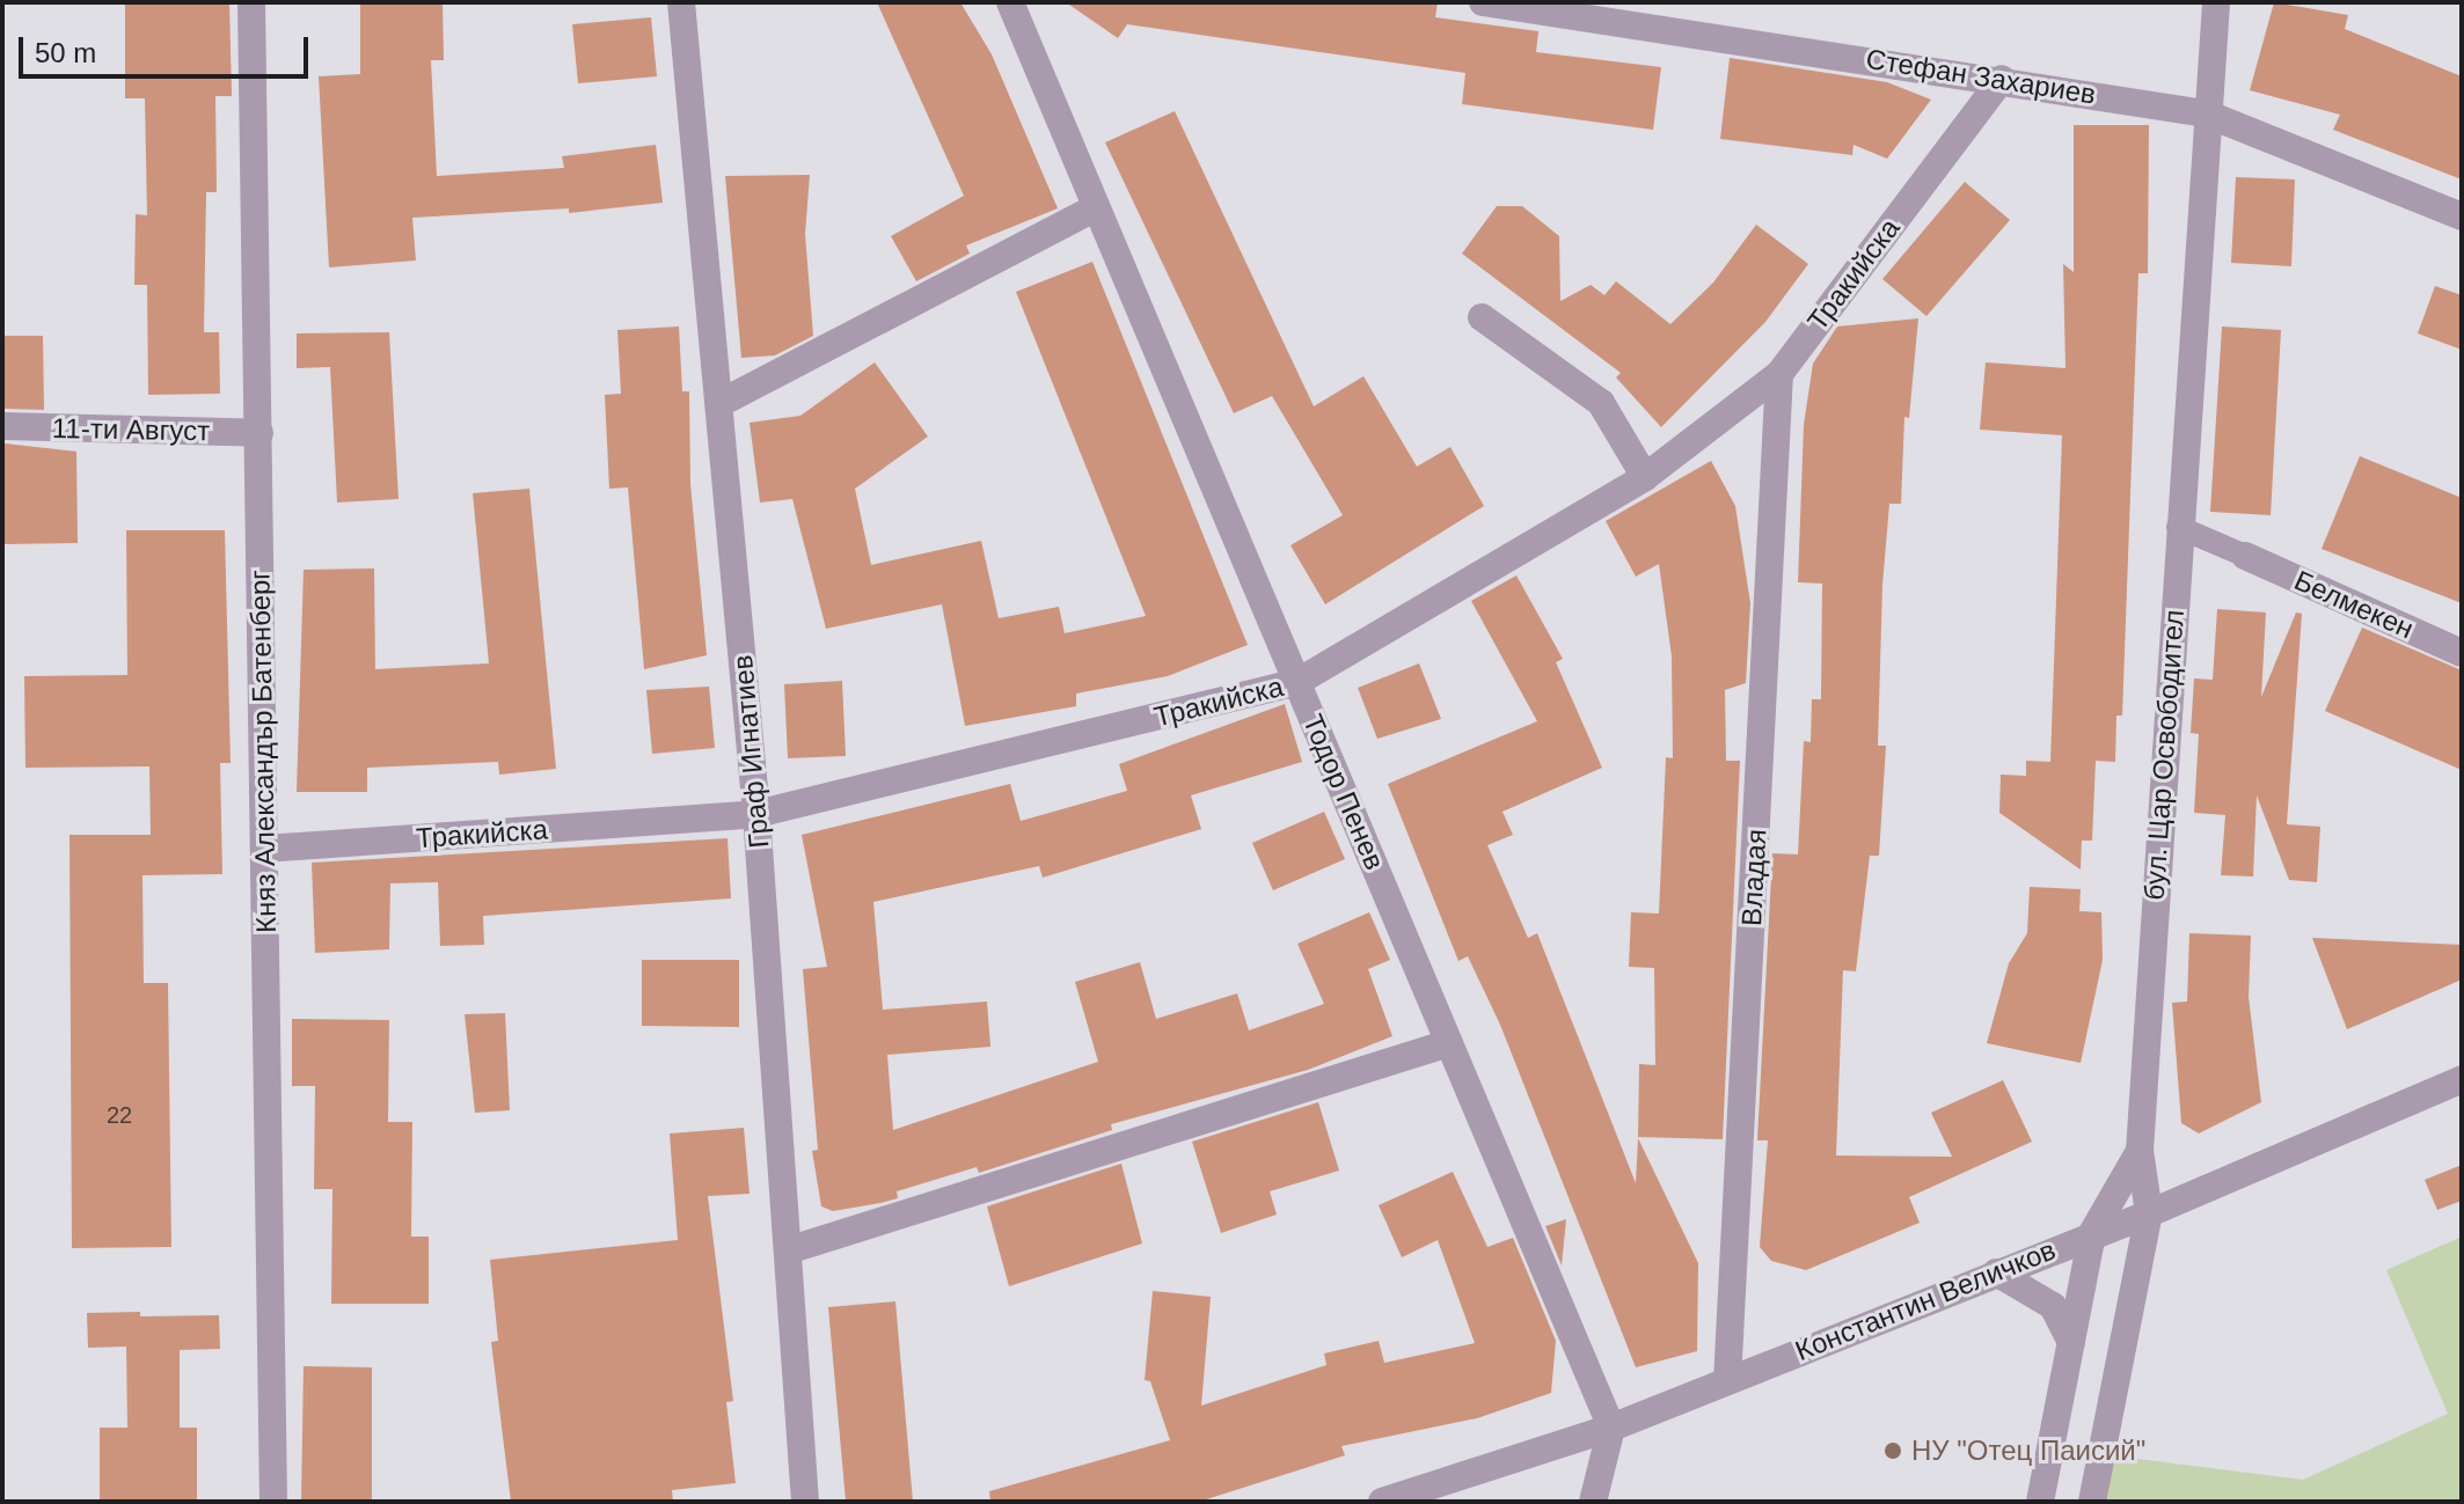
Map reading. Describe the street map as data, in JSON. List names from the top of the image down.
{
  "streets": {
    "street": [
      "Стефан Захариев",
      "Тракийска",
      "11-ти Август",
      "Белмекен",
      "Княз Александър Батенберг",
      "Граф Игнатиев",
      "бул. Цар Освободител",
      "Тодор Пенев",
      "Владая",
      "Константин Величков"
    ]
  },
  "crossings": [
    ["Стефан Захариев", "Тракийска"],
    ["Стефан Захариев", "бул. Цар Освободител"],
    ["Тракийска", "Княз Александър Батенберг"],
    ["Тракийска", "Граф Игнатиев"],
    ["Тракийска", "Тодор Пенев"],
    ["Тракийска", "Владая"],
    ["11-ти Август", "Княз Александър Батенберг"],
    ["бул. Цар Освободител", "Константин Величков"],
    ["Тодор Пенев", "Константин Величков"],
    ["Владая", "Константин Величков"]
  ],
  "places": ["НУ \"Отец Паисий\""],
  "house_numbers": ["22"],
  "scale_bar": "50 m"
}
